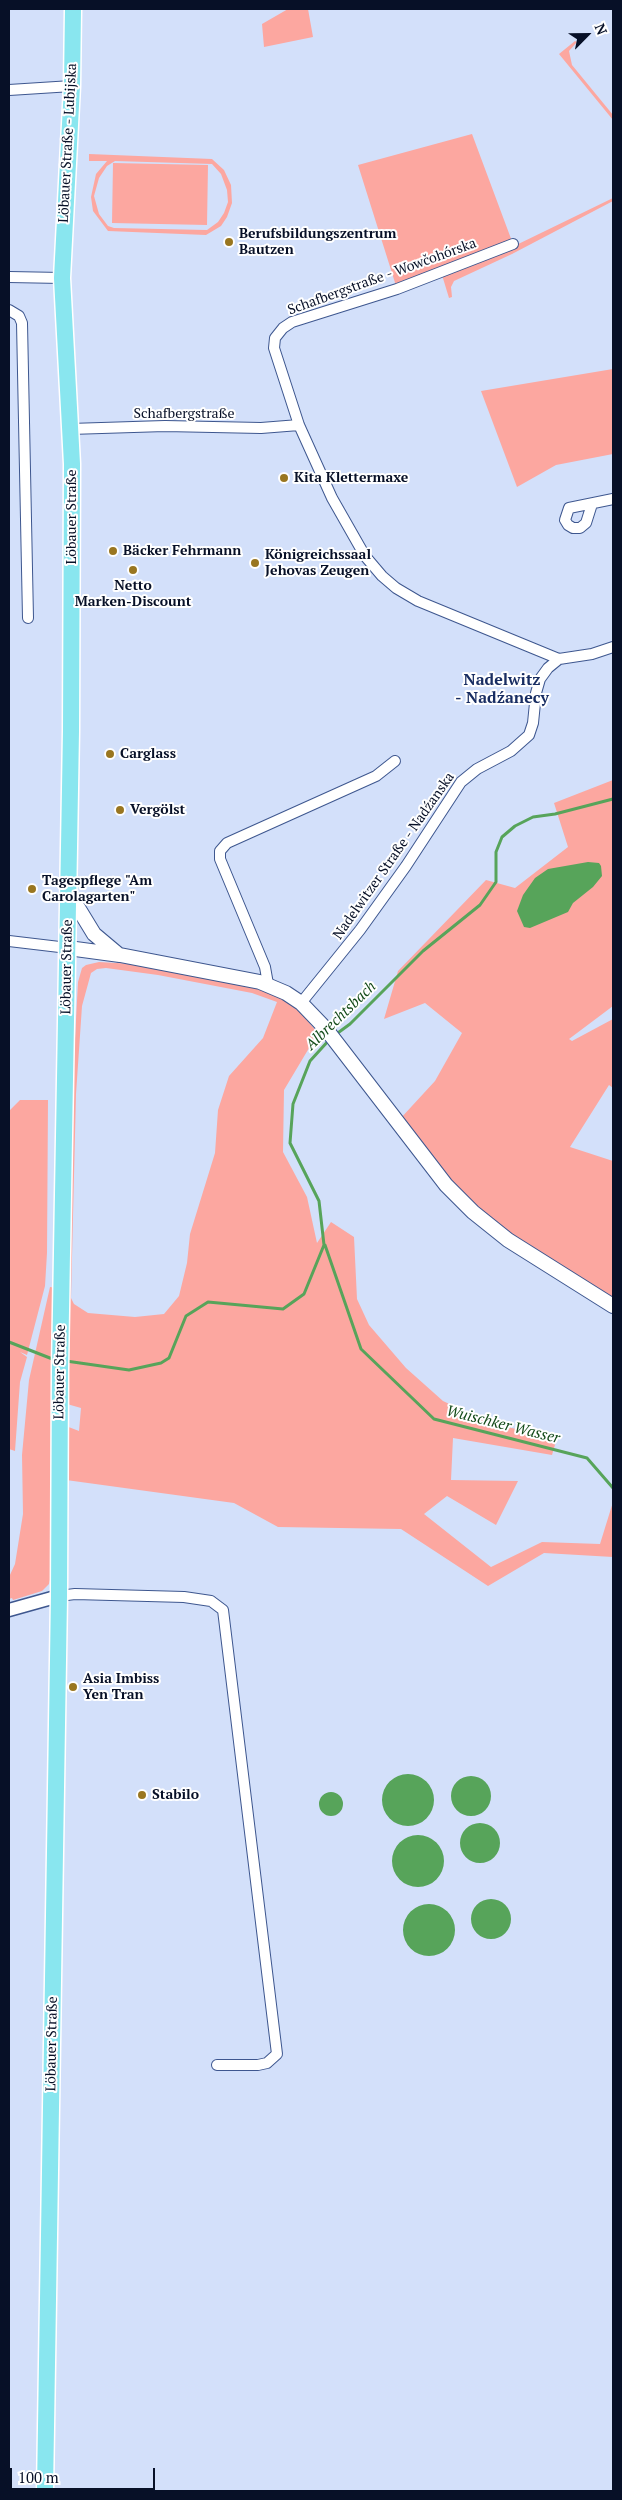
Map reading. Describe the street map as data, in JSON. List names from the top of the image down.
{
  "streets": {
    "main road": ["Löbauer Straße - Lubijska", "Löbauer Straße"],
    "street": ["Schafbergstraße - Wowčohórska", "Schafbergstraße", "Nadelwitzer Straße - Nadźanska"]
  },
  "crossings": [
    ["Löbauer Straße - Lubijska", "Löbauer Straße"],
    ["Schafbergstraße - Wowčohórska", "Schafbergstraße"],
    ["Schafbergstraße - Wowčohórska", "Nadelwitzer Straße - Nadźanska"],
    ["Schafbergstraße", "Löbauer Straße"]
  ],
  "districts": ["Nadelwitz - Nadźanecy"],
  "water": ["Albrechtsbach", "Wuischker Wasser"],
  "places": [
    "Berufsbildungszentrum Bautzen",
    "Kita Klettermaxe",
    "Bäcker Fehrmann",
    "Königreichssaal Jehovas Zeugen",
    "Netto Marken-Discount",
    "Carglass",
    "Vergölst",
    "Tagespflege \"Am Carolagarten\"",
    "Asia Imbiss Yen Tran",
    "Stabilo"
  ],
  "scale_bar": "100 m",
  "north": "top right"
}
